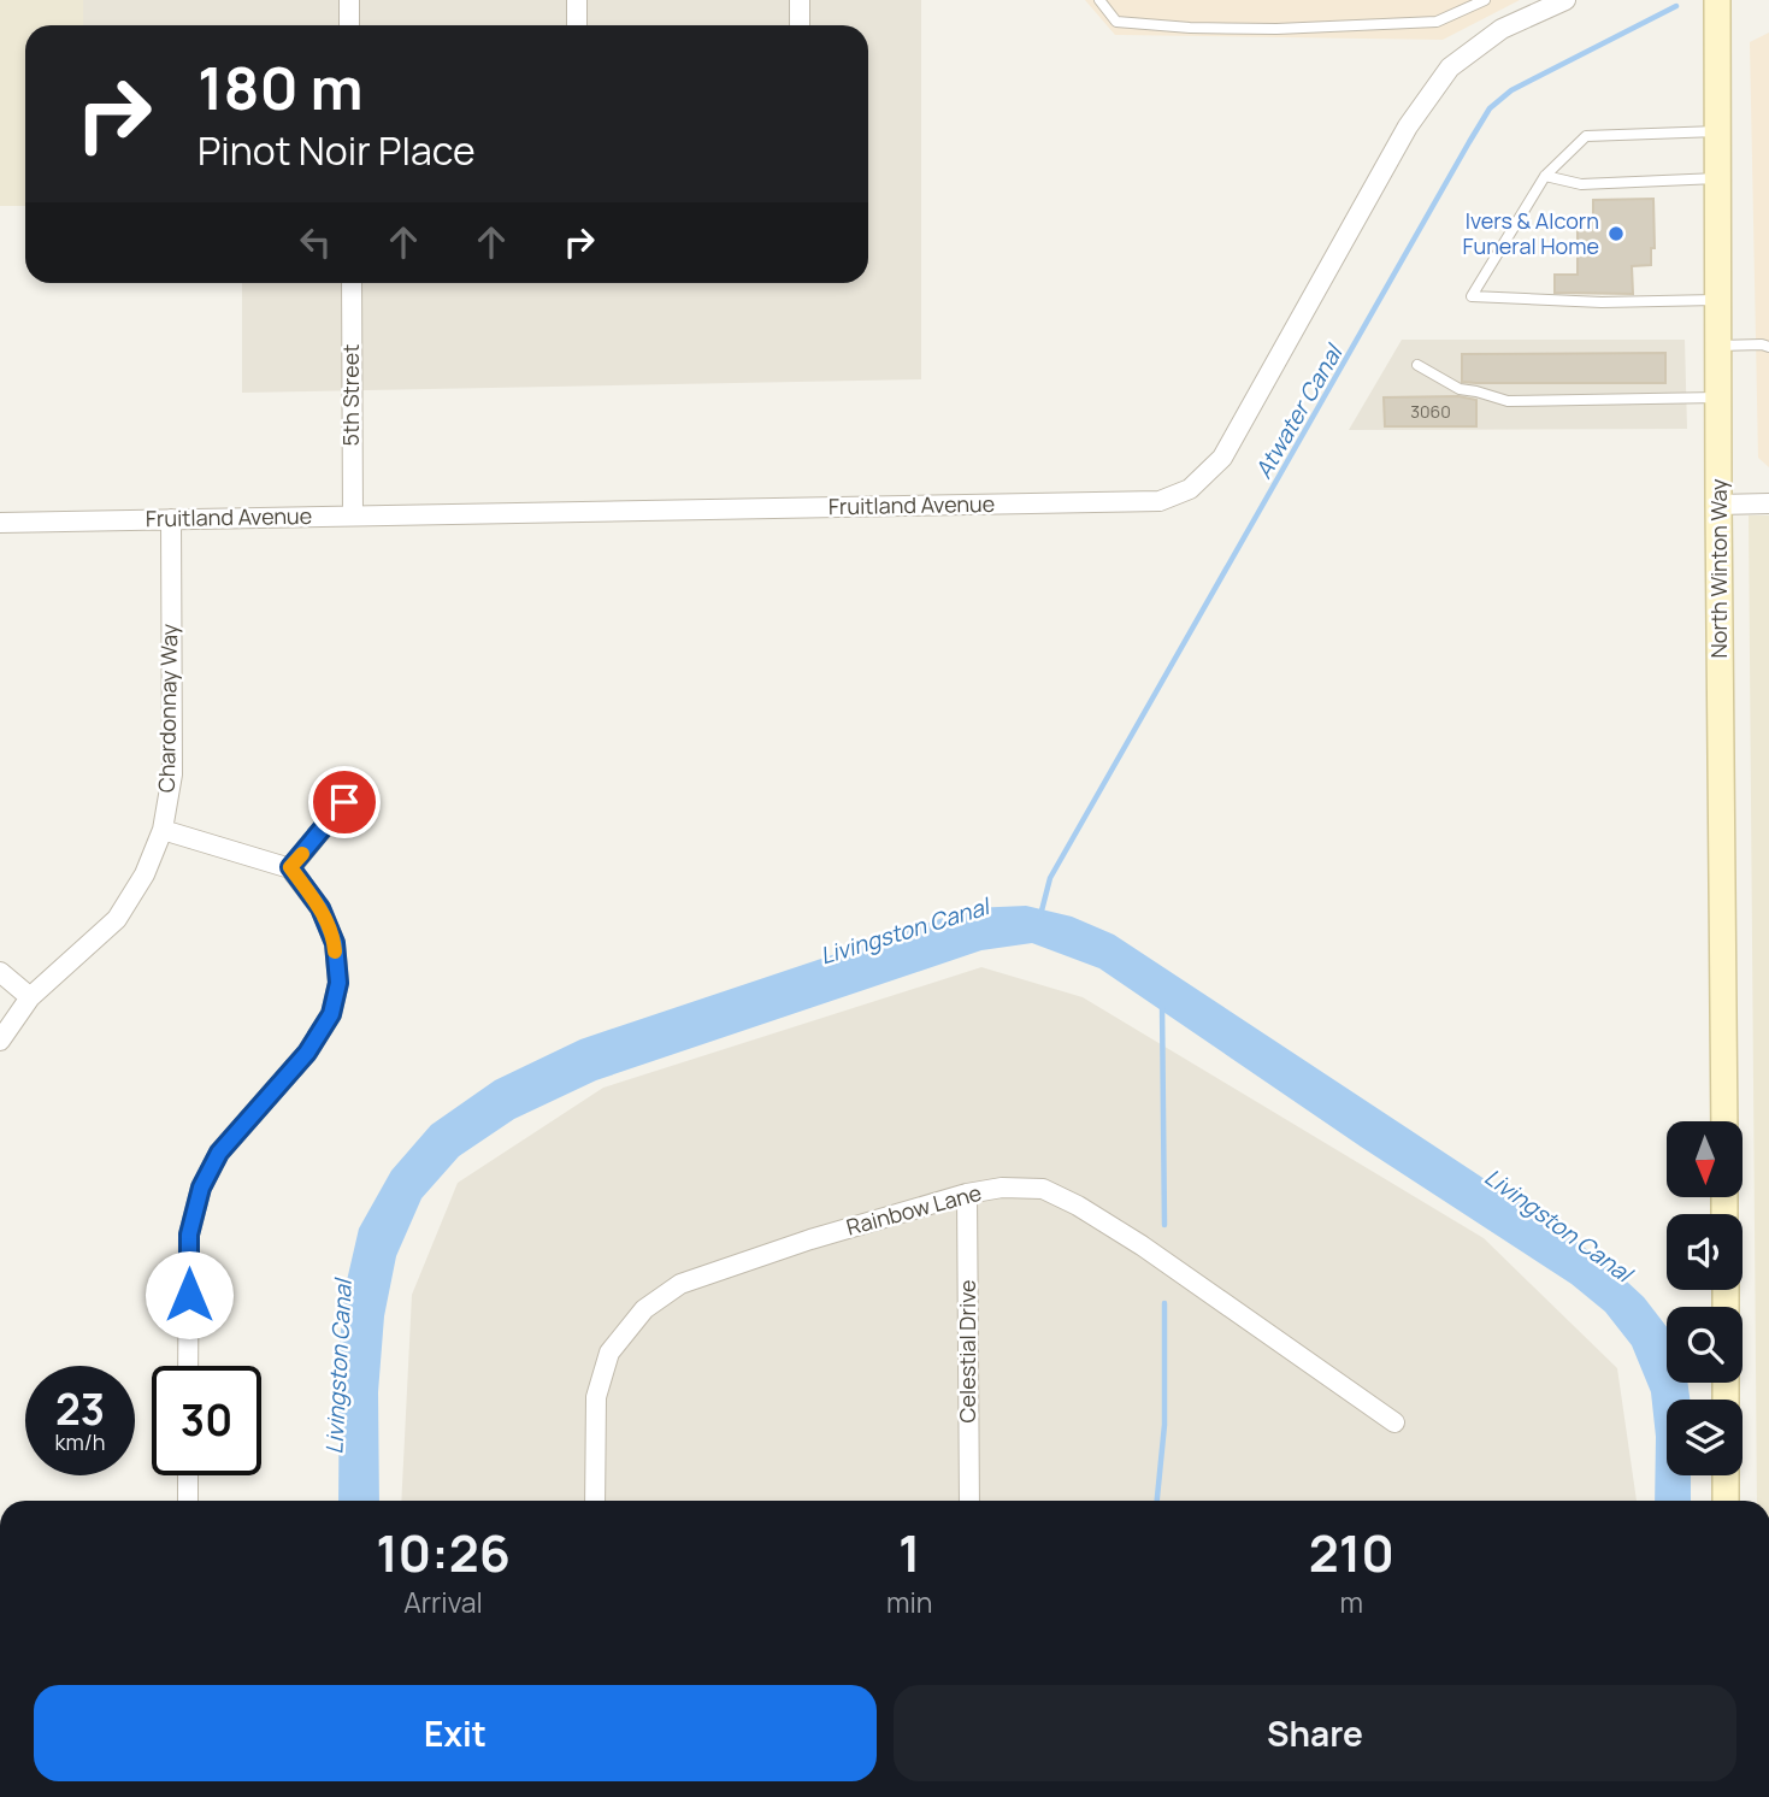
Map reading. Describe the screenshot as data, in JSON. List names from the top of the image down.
{
  "streets": {
    "main road": ["North Winton Way"],
    "street": [
      "5th Street",
      "Fruitland Avenue",
      "Chardonnay Way",
      "Rainbow Lane",
      "Celestial Drive"
    ]
  },
  "crossings": [
    ["5th Street", "Fruitland Avenue"],
    ["Fruitland Avenue", "Chardonnay Way"],
    ["Rainbow Lane", "Celestial Drive"]
  ],
  "water": ["Atwater Canal", "Livingston Canal"],
  "places": ["Ivers & Alcorn Funeral Home"],
  "house_numbers": ["3060"],
  "north": "bottom",
  "page": {
    "turn": ["180 m", "Pinot Noir Place"],
    "speed": "23 km/h",
    "limit": "30",
    "eta": [
      "10:26",
      "Arrival",
      "1",
      "min",
      "210",
      "m"
    ],
    "buttons": ["Exit", "Share"]
  }
}
